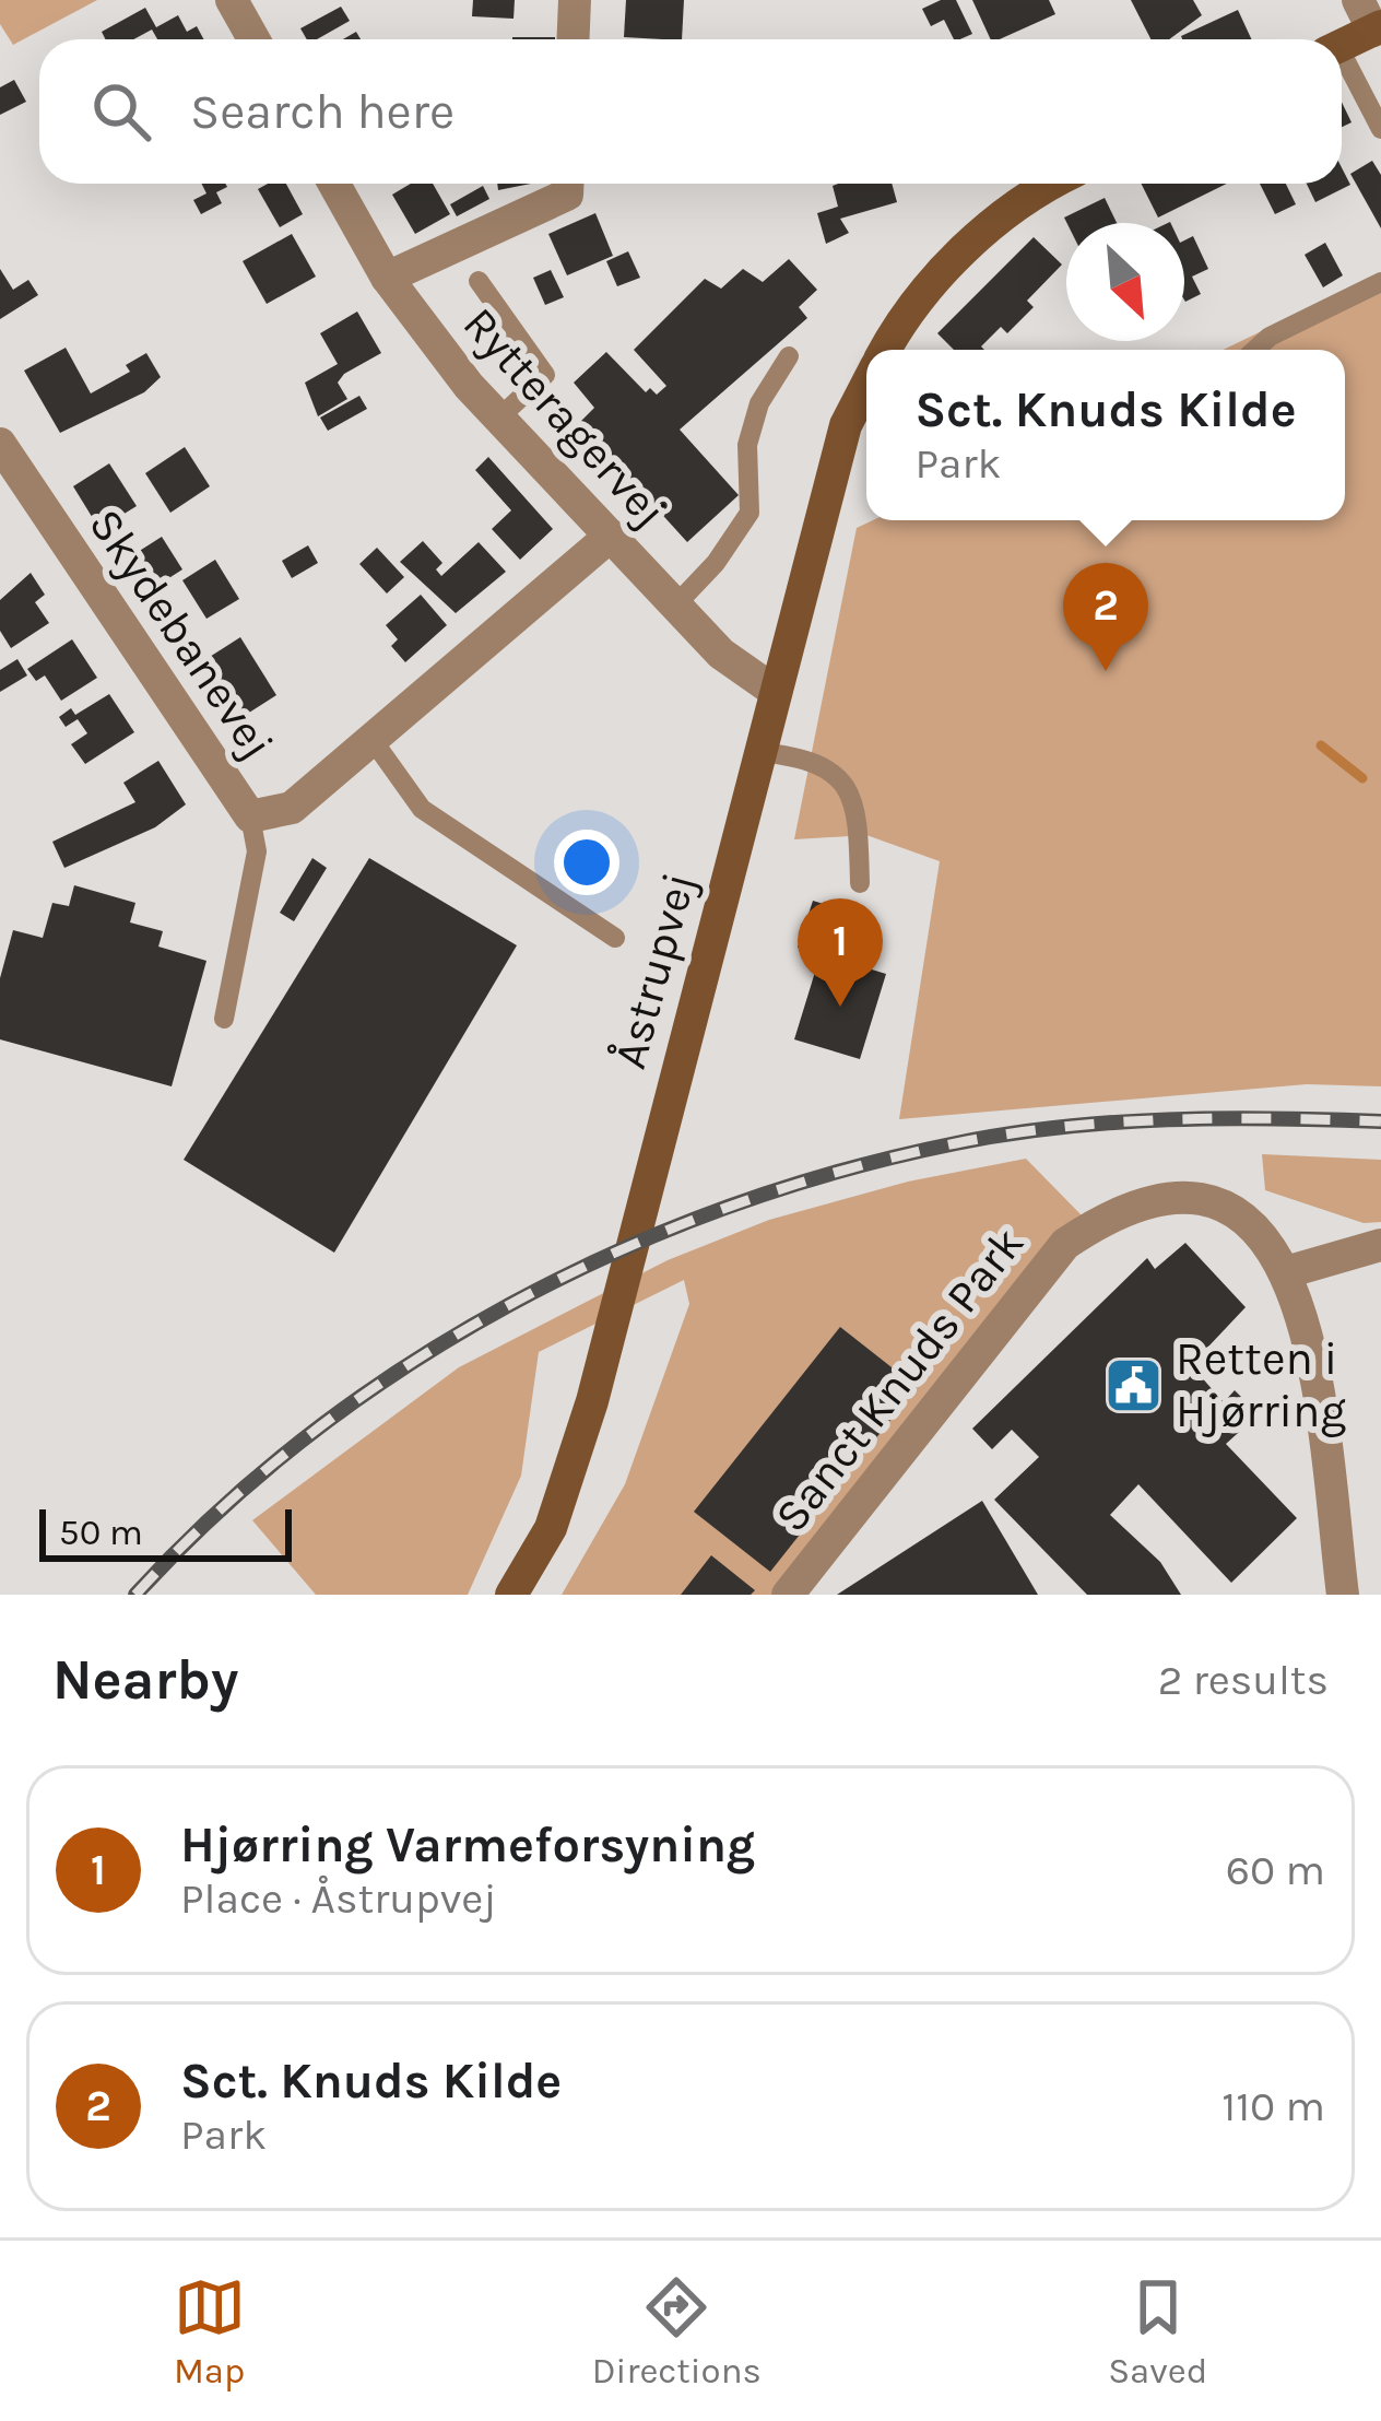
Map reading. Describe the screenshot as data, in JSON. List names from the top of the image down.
{
  "streets": {
    "street": [
      "Rytteragervej",
      "Skydebanevej",
      "Åstrupvej",
      "Sanct Knuds Park"
    ]
  },
  "crossings": [
    ["Rytteragervej", "Skydebanevej"],
    ["Rytteragervej", "Åstrupvej"]
  ],
  "places": {
    "public building": ["Retten i Hjørring"]
  },
  "scale_bar": "50 m",
  "north": "bottom right",
  "page": {
    "search": "Search here",
    "popup": ["Sct. Knuds Kilde", "Park"],
    "pins": ["2", "1"],
    "scale": "50 m",
    "heading": ["Nearby", "2 results"],
    "list": [
      {
        "mark": "1",
        "name": "Hjørring Varmeforsyning",
        "note": "Place · Åstrupvej",
        "value": "60 m"
      },
      {
        "mark": "2",
        "name": "Sct. Knuds Kilde",
        "note": "Park",
        "value": "110 m"
      }
    ],
    "nav": ["Map", "Directions", "Saved"]
  }
}
